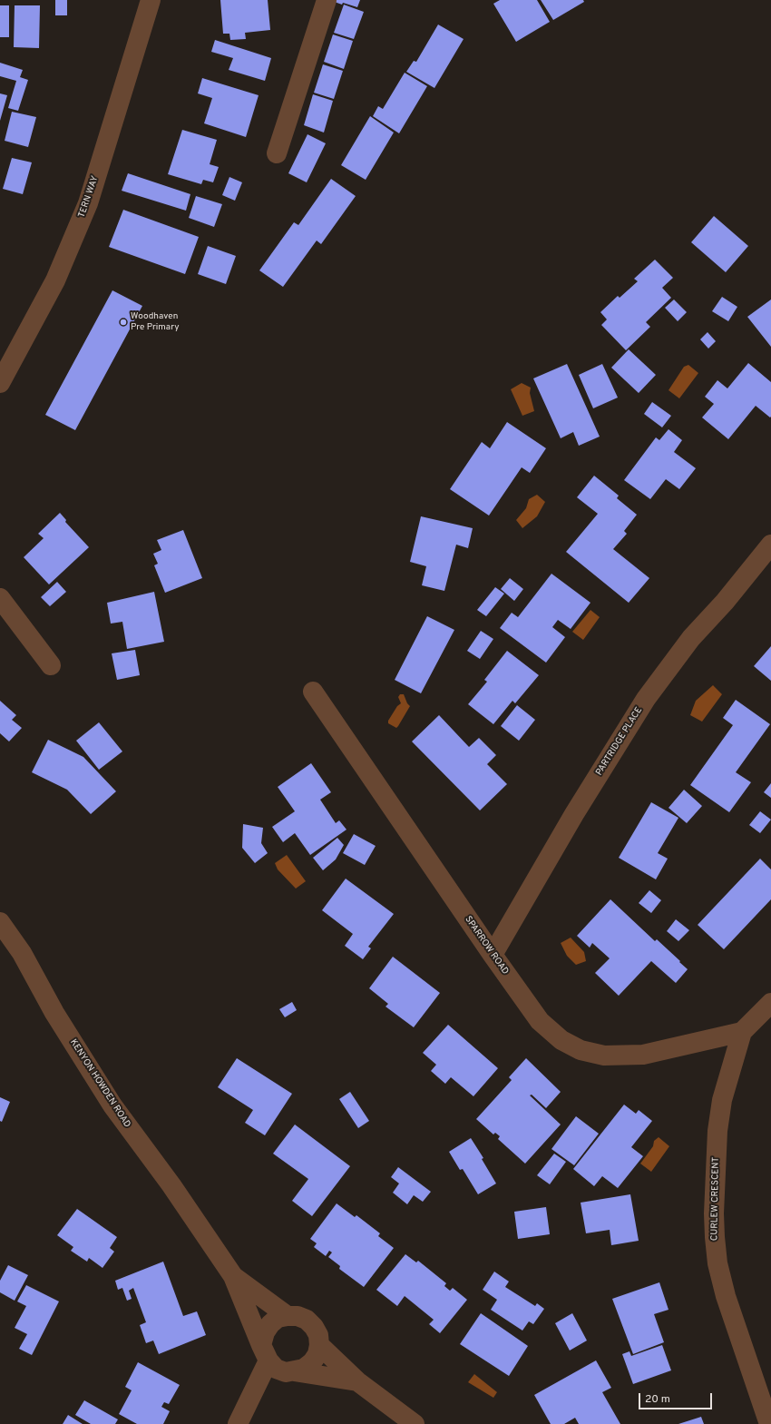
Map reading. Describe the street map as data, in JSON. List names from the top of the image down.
{
  "streets": {
    "street": [
      "TERN WAY",
      "PARTRIDGE PLACE",
      "SPARROW ROAD",
      "KENYON HOWDEN ROAD",
      "CURLEW CRESCENT"
    ]
  },
  "crossings": [
    ["PARTRIDGE PLACE", "SPARROW ROAD"],
    ["SPARROW ROAD", "CURLEW CRESCENT"]
  ],
  "places": ["Woodhaven Pre Primary"],
  "scale_bar": "20 m"
}
